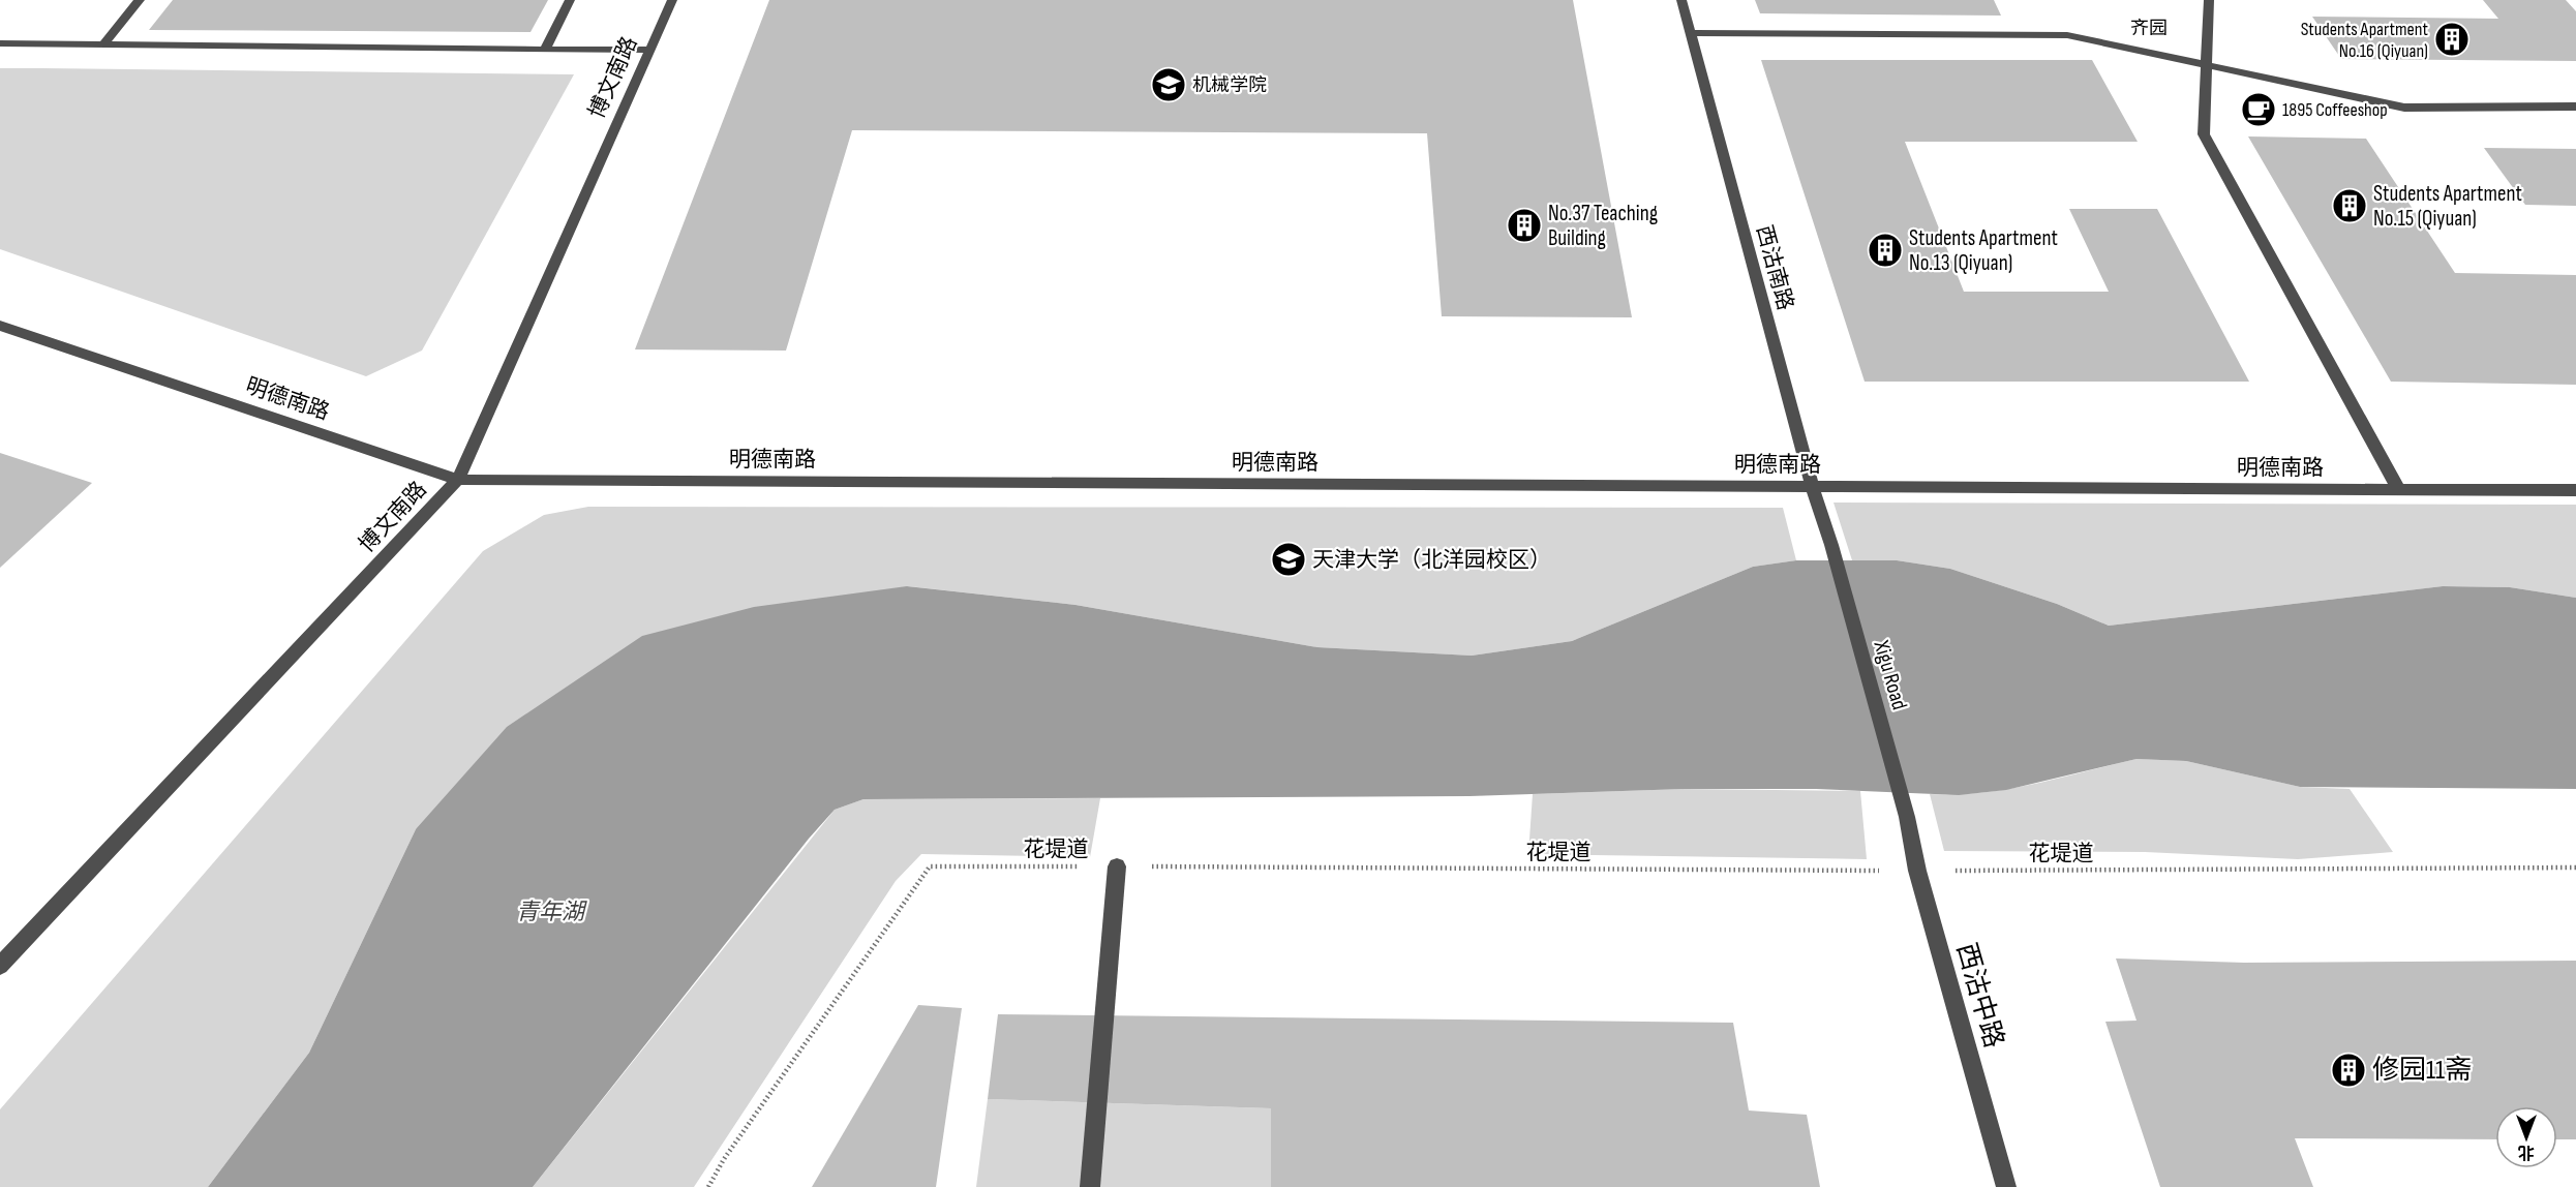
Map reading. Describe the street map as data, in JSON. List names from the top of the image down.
{
  "streets": {
    "street": [
      "博文南路",
      "西沽南路",
      "明德南路",
      "Xigu Road",
      "西沽中路"
    ],
    "path": ["花堤道"]
  },
  "crossings": [
    ["博文南路", "明德南路"],
    ["西沽南路", "明德南路"],
    ["西沽南路", "Xigu Road"],
    ["Xigu Road", "西沽中路"],
    ["花堤道", "西沽中路"]
  ],
  "districts": ["齐园"],
  "water": ["青年湖"],
  "places": {
    "building": [
      "Students Apartment No.16 (Qiyuan)",
      "Students Apartment No.15 (Qiyuan)",
      "No.37 Teaching Building",
      "Students Apartment No.13 (Qiyuan)",
      "修园11斋"
    ],
    "school or university": ["机械学院", "天津大学（北洋园校区）"],
    "cafe": ["1895 Coffeeshop"]
  },
  "north": "bottom"
}
